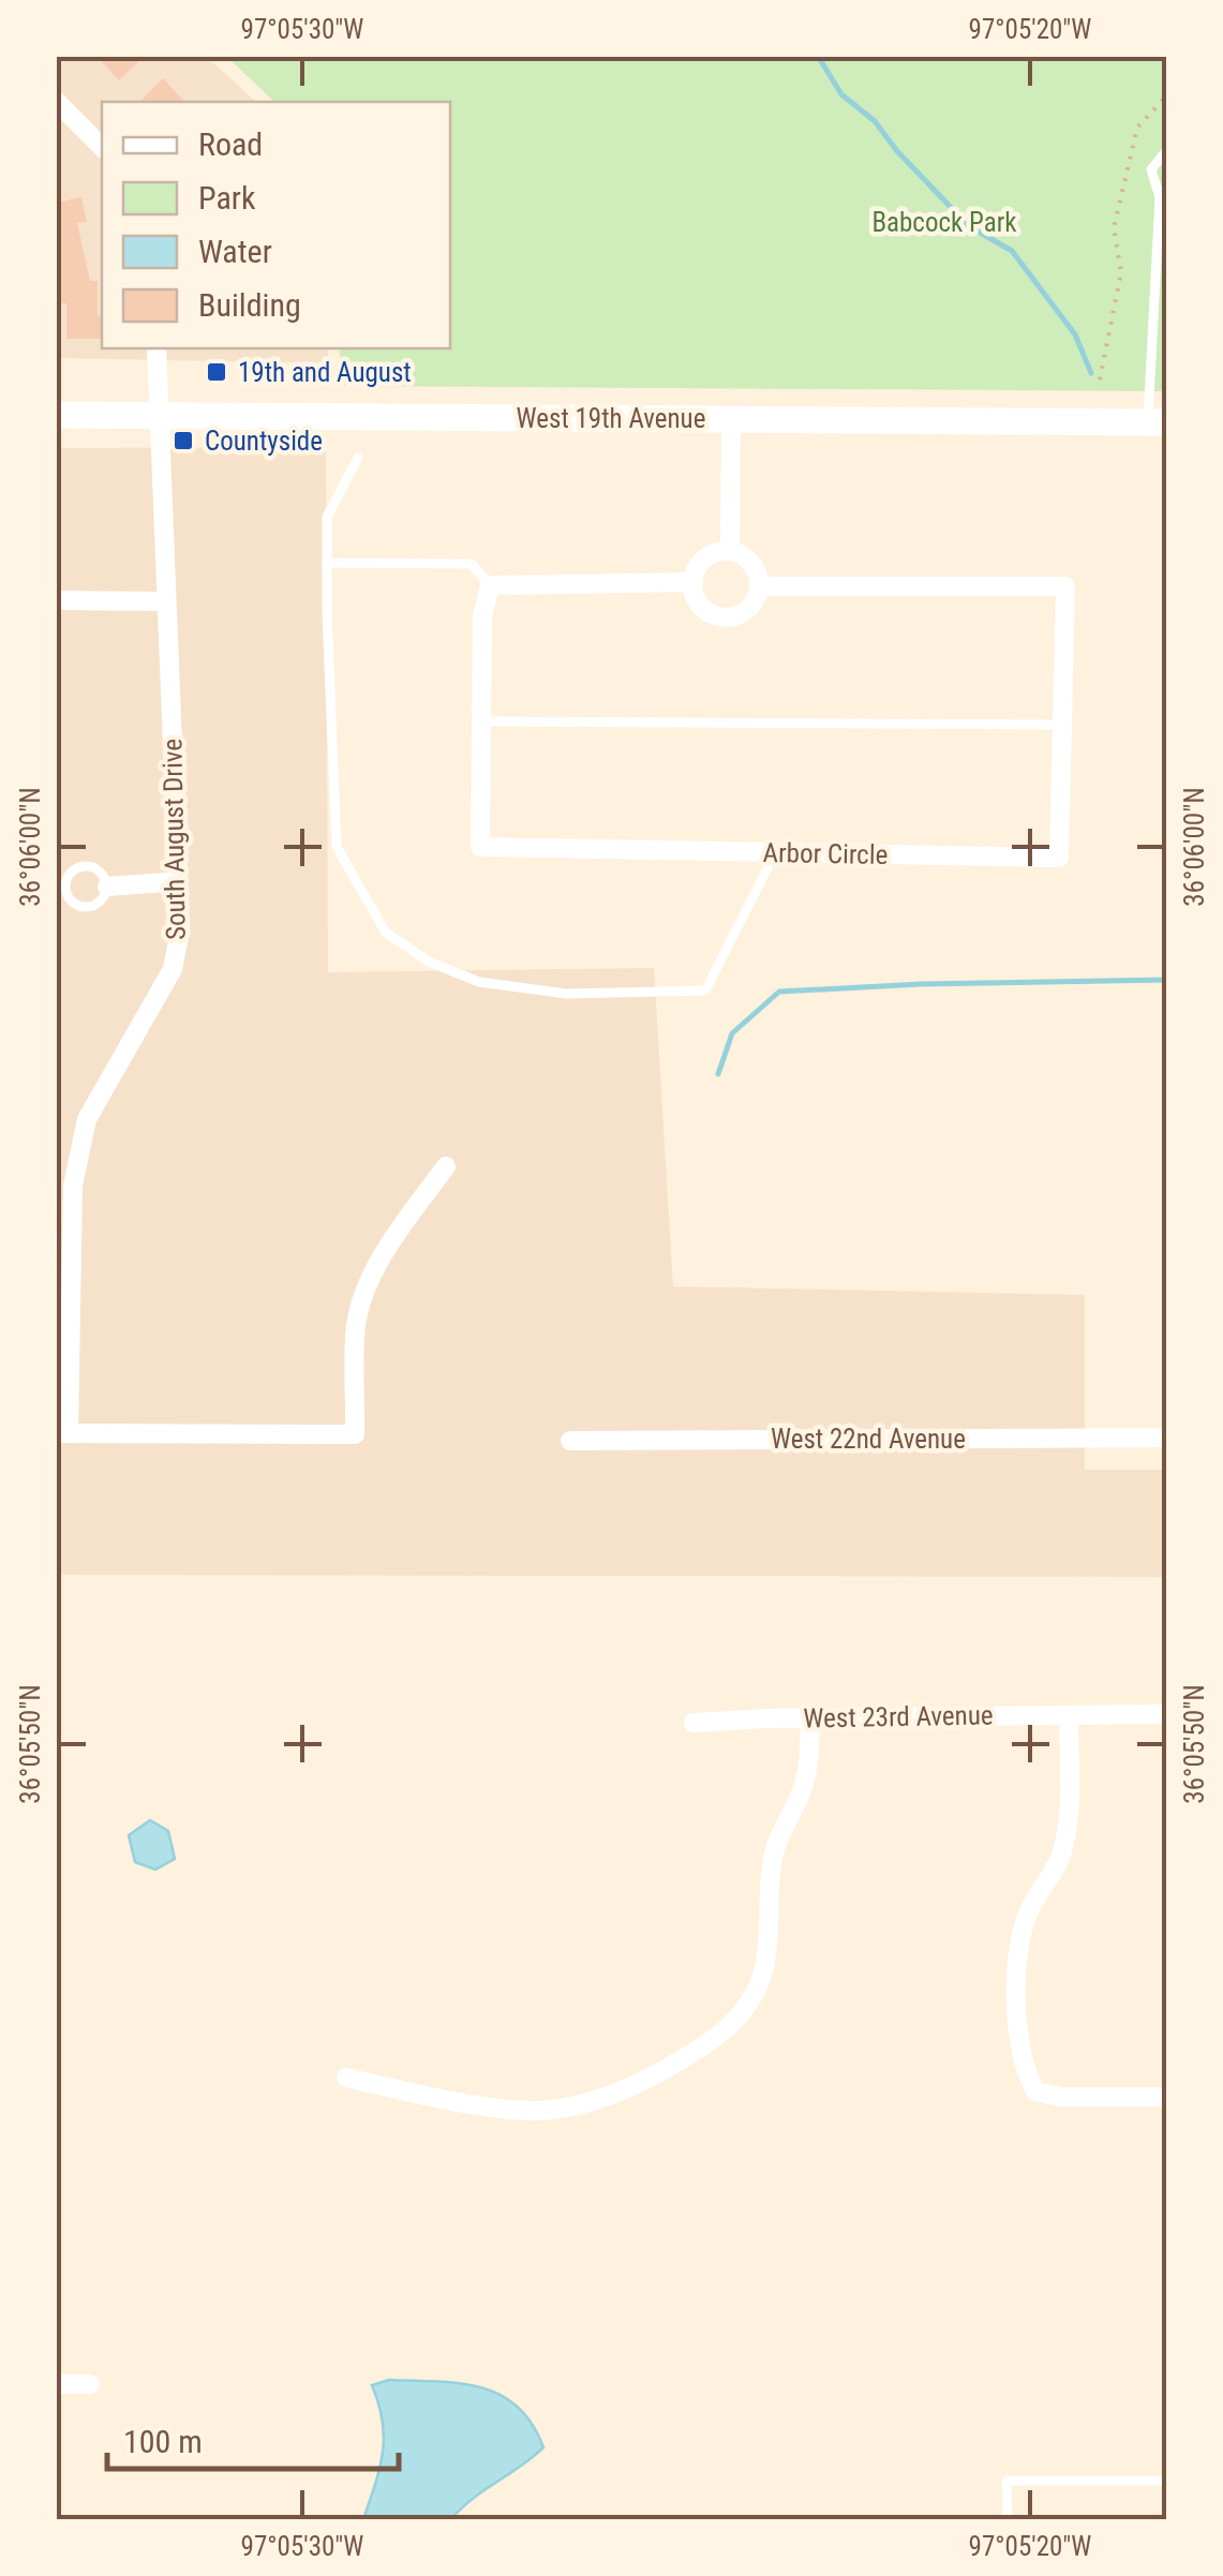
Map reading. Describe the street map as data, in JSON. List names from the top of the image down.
{
  "streets": {
    "street": [
      "West 19th Avenue",
      "South August Drive",
      "Arbor Circle",
      "West 22nd Avenue",
      "West 23rd Avenue"
    ]
  },
  "crossings": [
    ["West 19th Avenue", "South August Drive"]
  ],
  "parks": ["Babcock Park"],
  "places": {
    "transit": ["19th and August", "Countyside"]
  },
  "legend": [
    "Road",
    "Park",
    "Water",
    "Building"
  ],
  "scale_bar": "100 m",
  "coordinates": [
    "97°05'30\"W",
    "97°05'20\"W",
    "36°06'00\"N",
    "36°05'50\"N"
  ]
}
